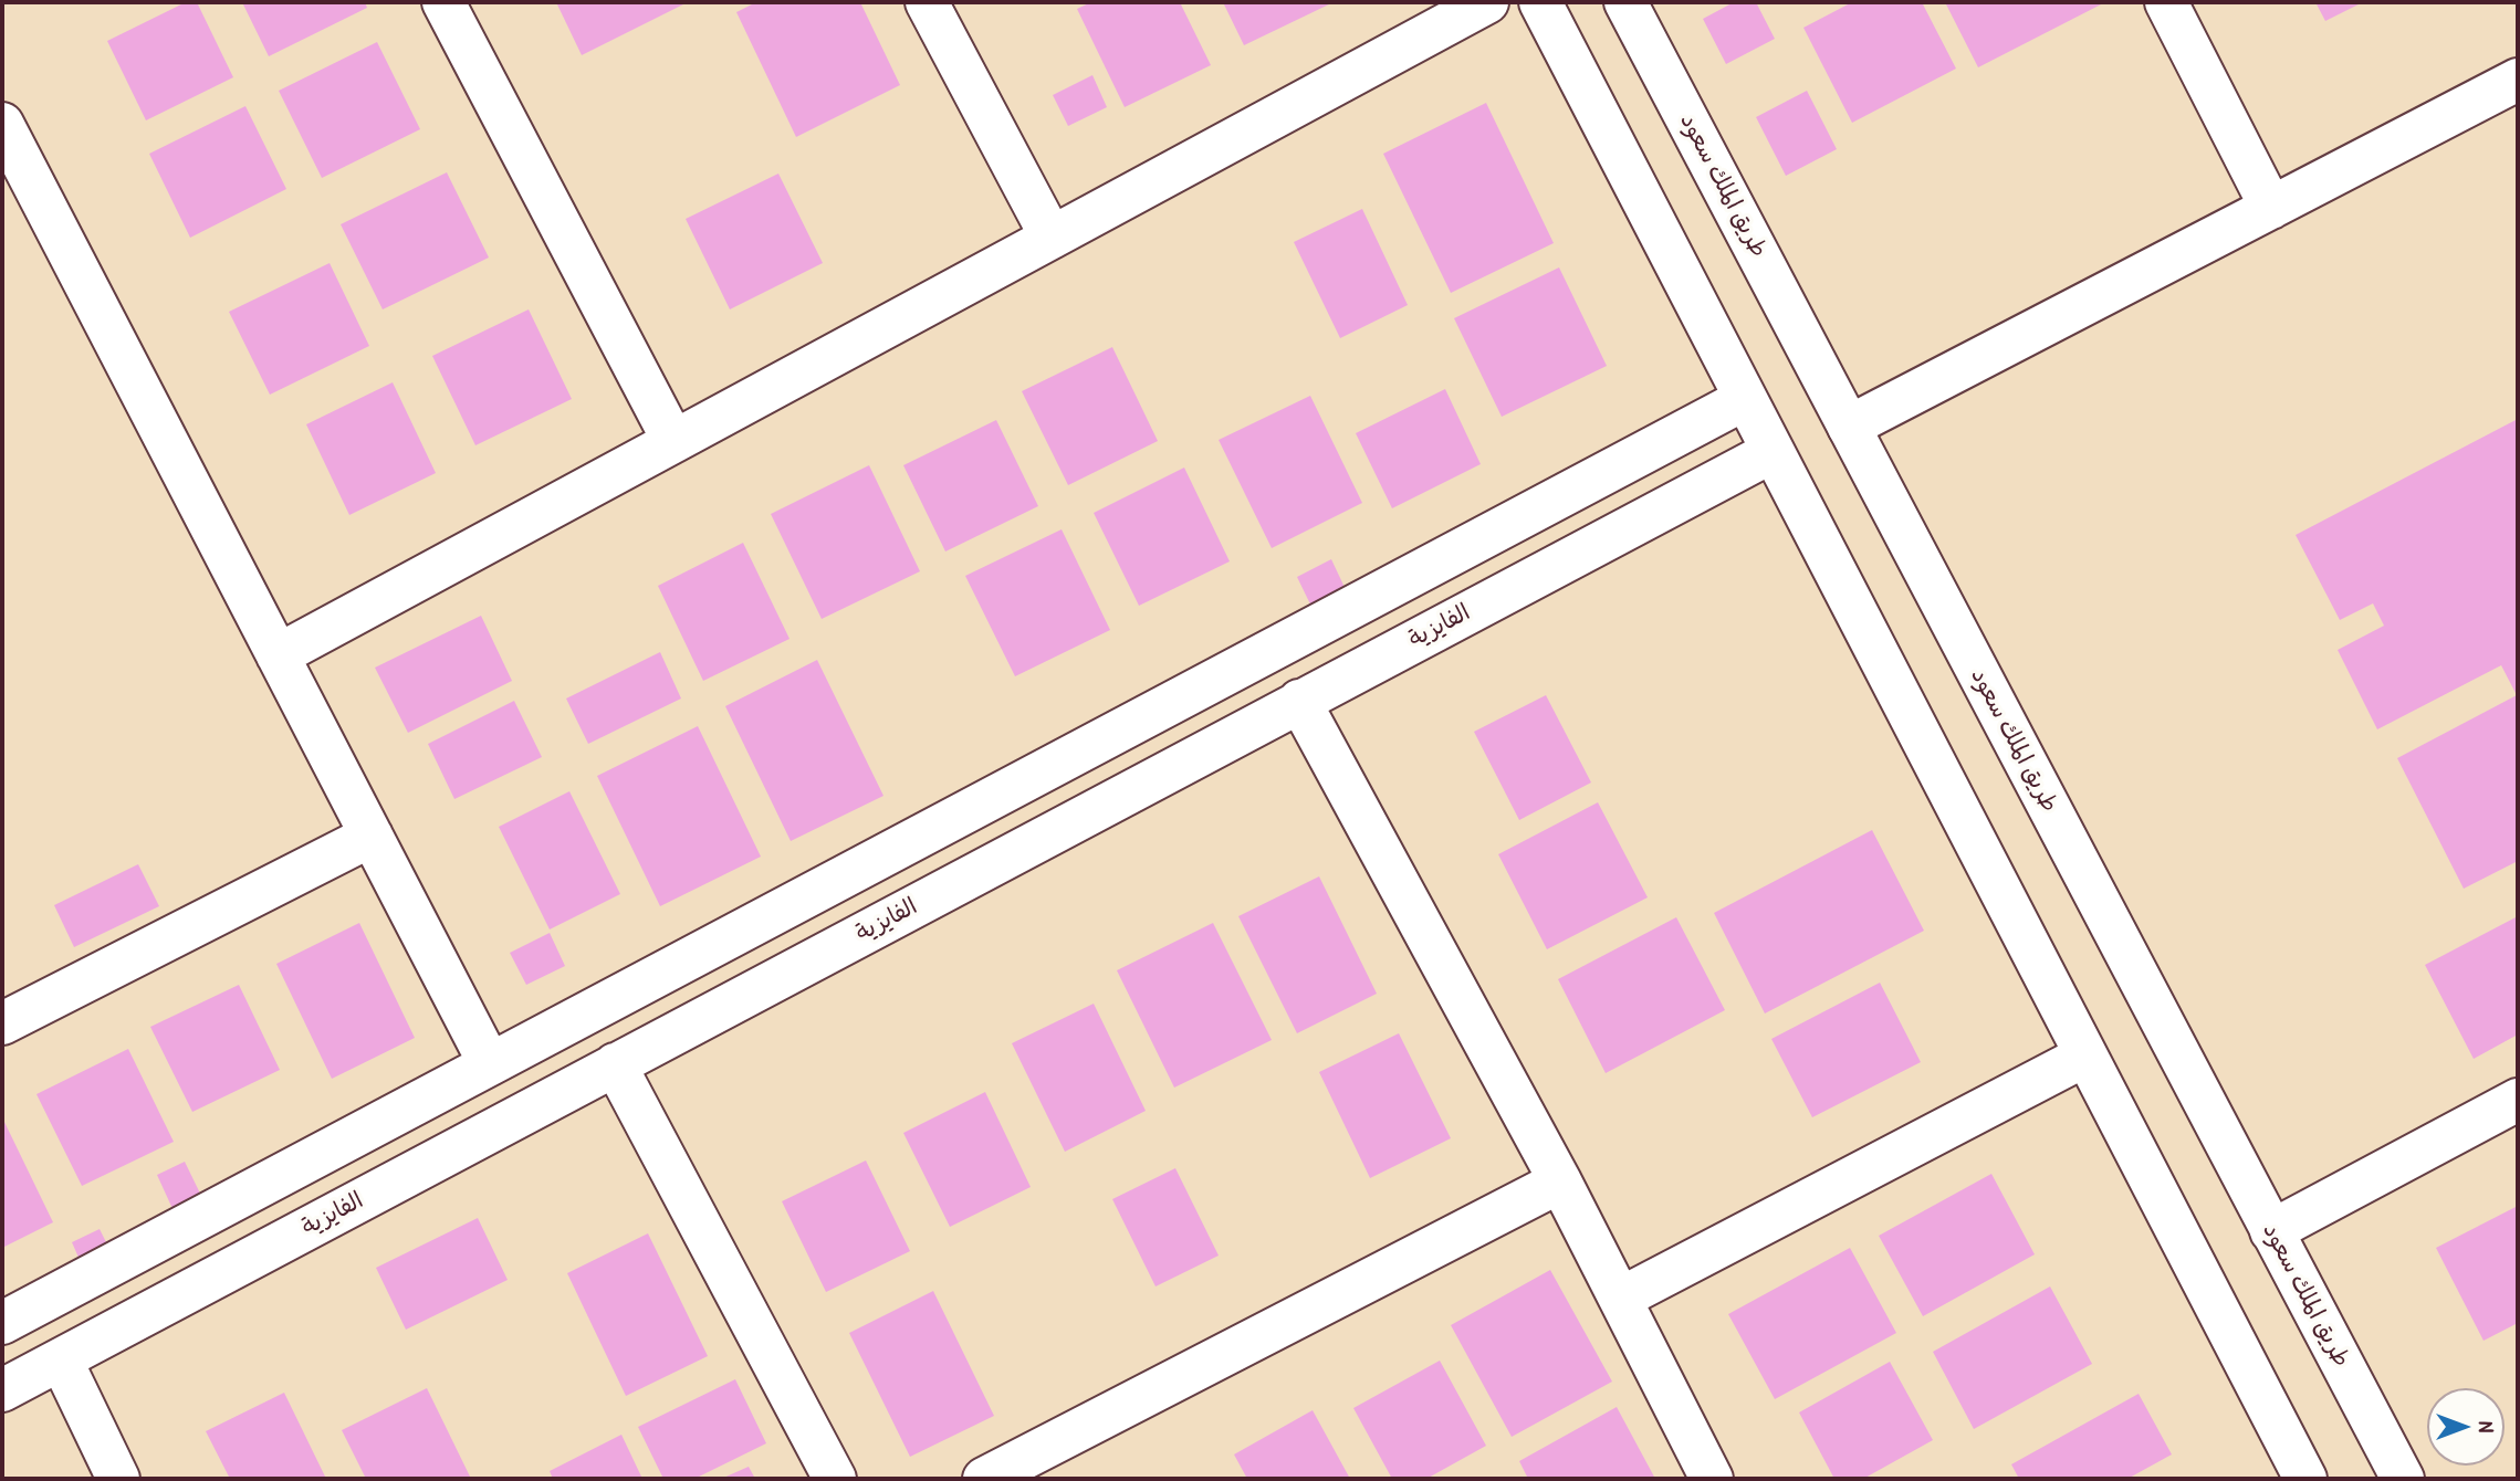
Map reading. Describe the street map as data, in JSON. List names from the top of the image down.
{
  "streets": {
    "street": ["طريق الملك سعود", "الفايزية"]
  },
  "north": "right"
}
